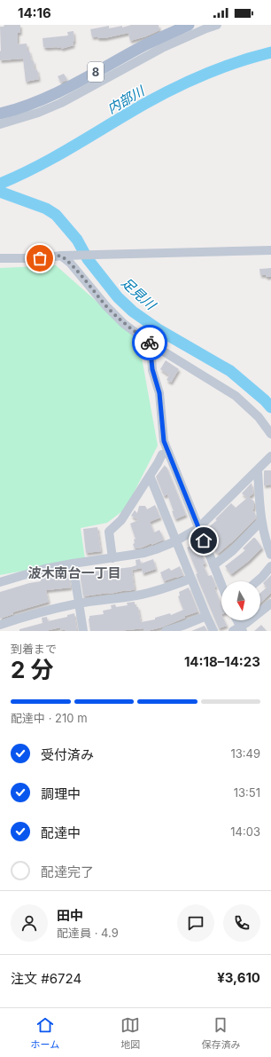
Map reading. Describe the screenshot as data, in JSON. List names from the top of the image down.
{
  "streets": {
    "main road": ["8"]
  },
  "districts": ["波木南台一丁目"],
  "water": ["内部川", "足見川"],
  "north": "bottom",
  "page": {
    "status": "14:16",
    "heading": ["2 分", "到着まで", "14:18–14:23"],
    "panel": [
      "田中",
      "配達員 · 4.9",
      "注文 #6724",
      "¥3,610"
    ],
    "bar": "配達中 · 210 m",
    "list": [
      ["受付済み", "13:49"],
      ["調理中", "13:51"],
      ["配達中", "14:03"],
      "配達完了"
    ],
    "tabs": ["ホーム", "地図", "保存済み"]
  }
}
